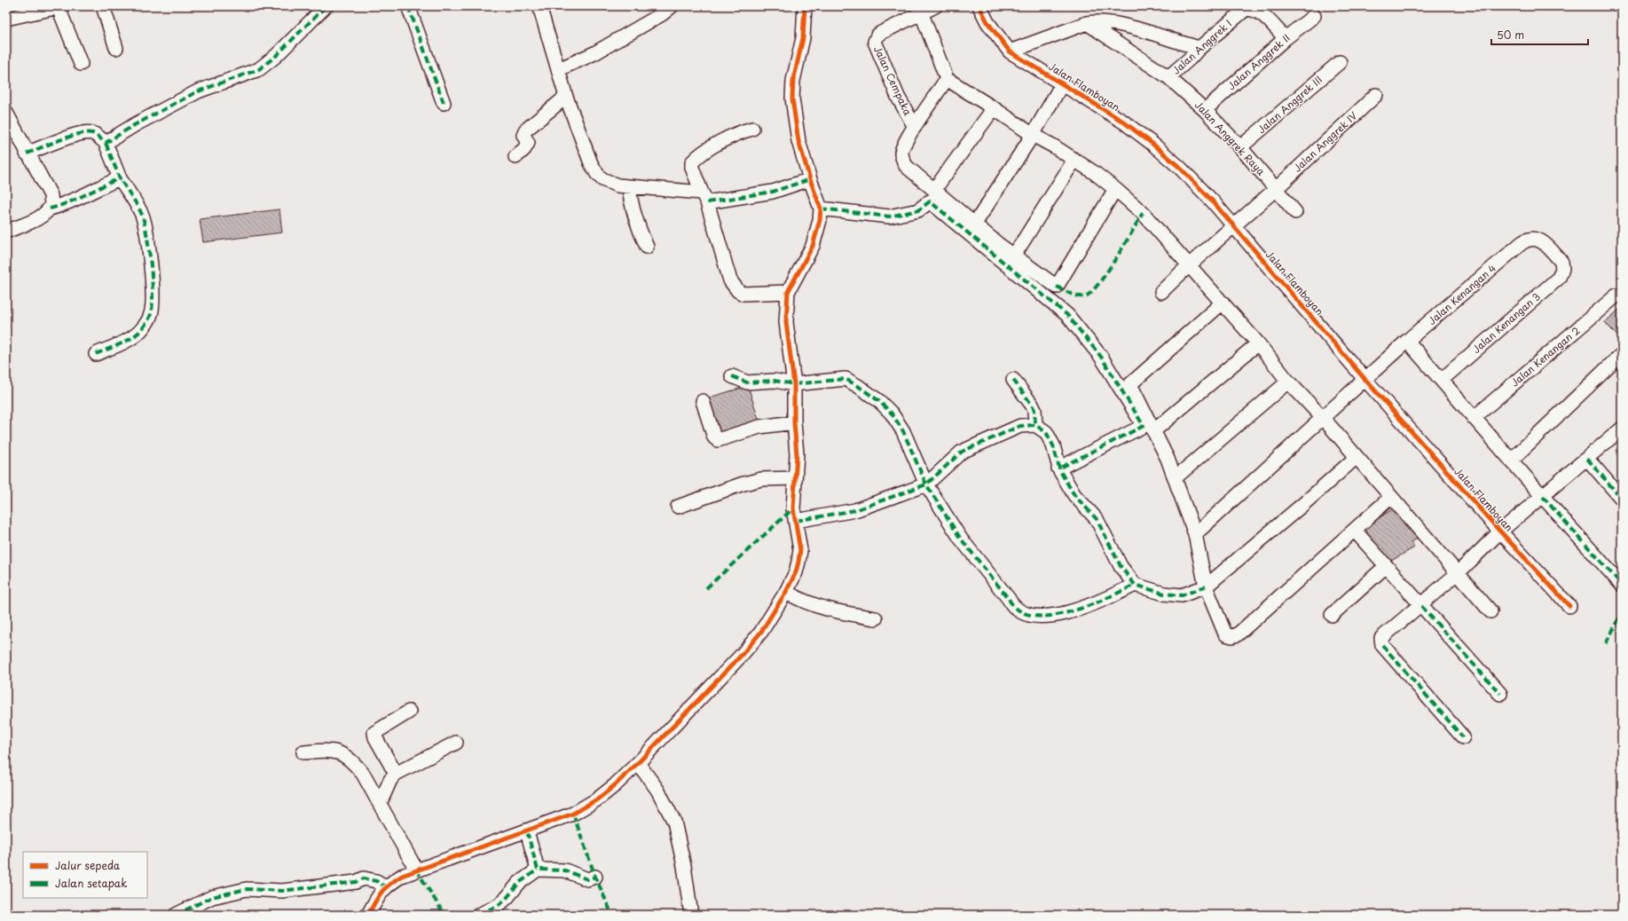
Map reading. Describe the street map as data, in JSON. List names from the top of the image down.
{
  "streets": {
    "street": [
      "Jalan Anggrek I",
      "Jalan Anggrek II",
      "Jalan Cempaka",
      "Jalan Flamboyan",
      "Jalan Anggrek III",
      "Jalan Anggrek Raya",
      "Jalan Anggrek IV",
      "Jalan Kenangan 4",
      "Jalan Kenangan 3",
      "Jalan Kenangan 2"
    ]
  },
  "crossings": [
    ["Jalan Anggrek I", "Jalan Anggrek II"],
    ["Jalan Anggrek I", "Jalan Anggrek Raya"],
    ["Jalan Anggrek II", "Jalan Anggrek Raya"],
    ["Jalan Flamboyan", "Jalan Anggrek IV"],
    ["Jalan Flamboyan", "Jalan Kenangan 4"],
    ["Jalan Anggrek III", "Jalan Anggrek Raya"],
    ["Jalan Anggrek Raya", "Jalan Anggrek IV"],
    ["Jalan Kenangan 4", "Jalan Kenangan 3"]
  ],
  "legend": ["Jalur sepeda", "Jalan setapak"],
  "scale_bar": "50 m"
}
